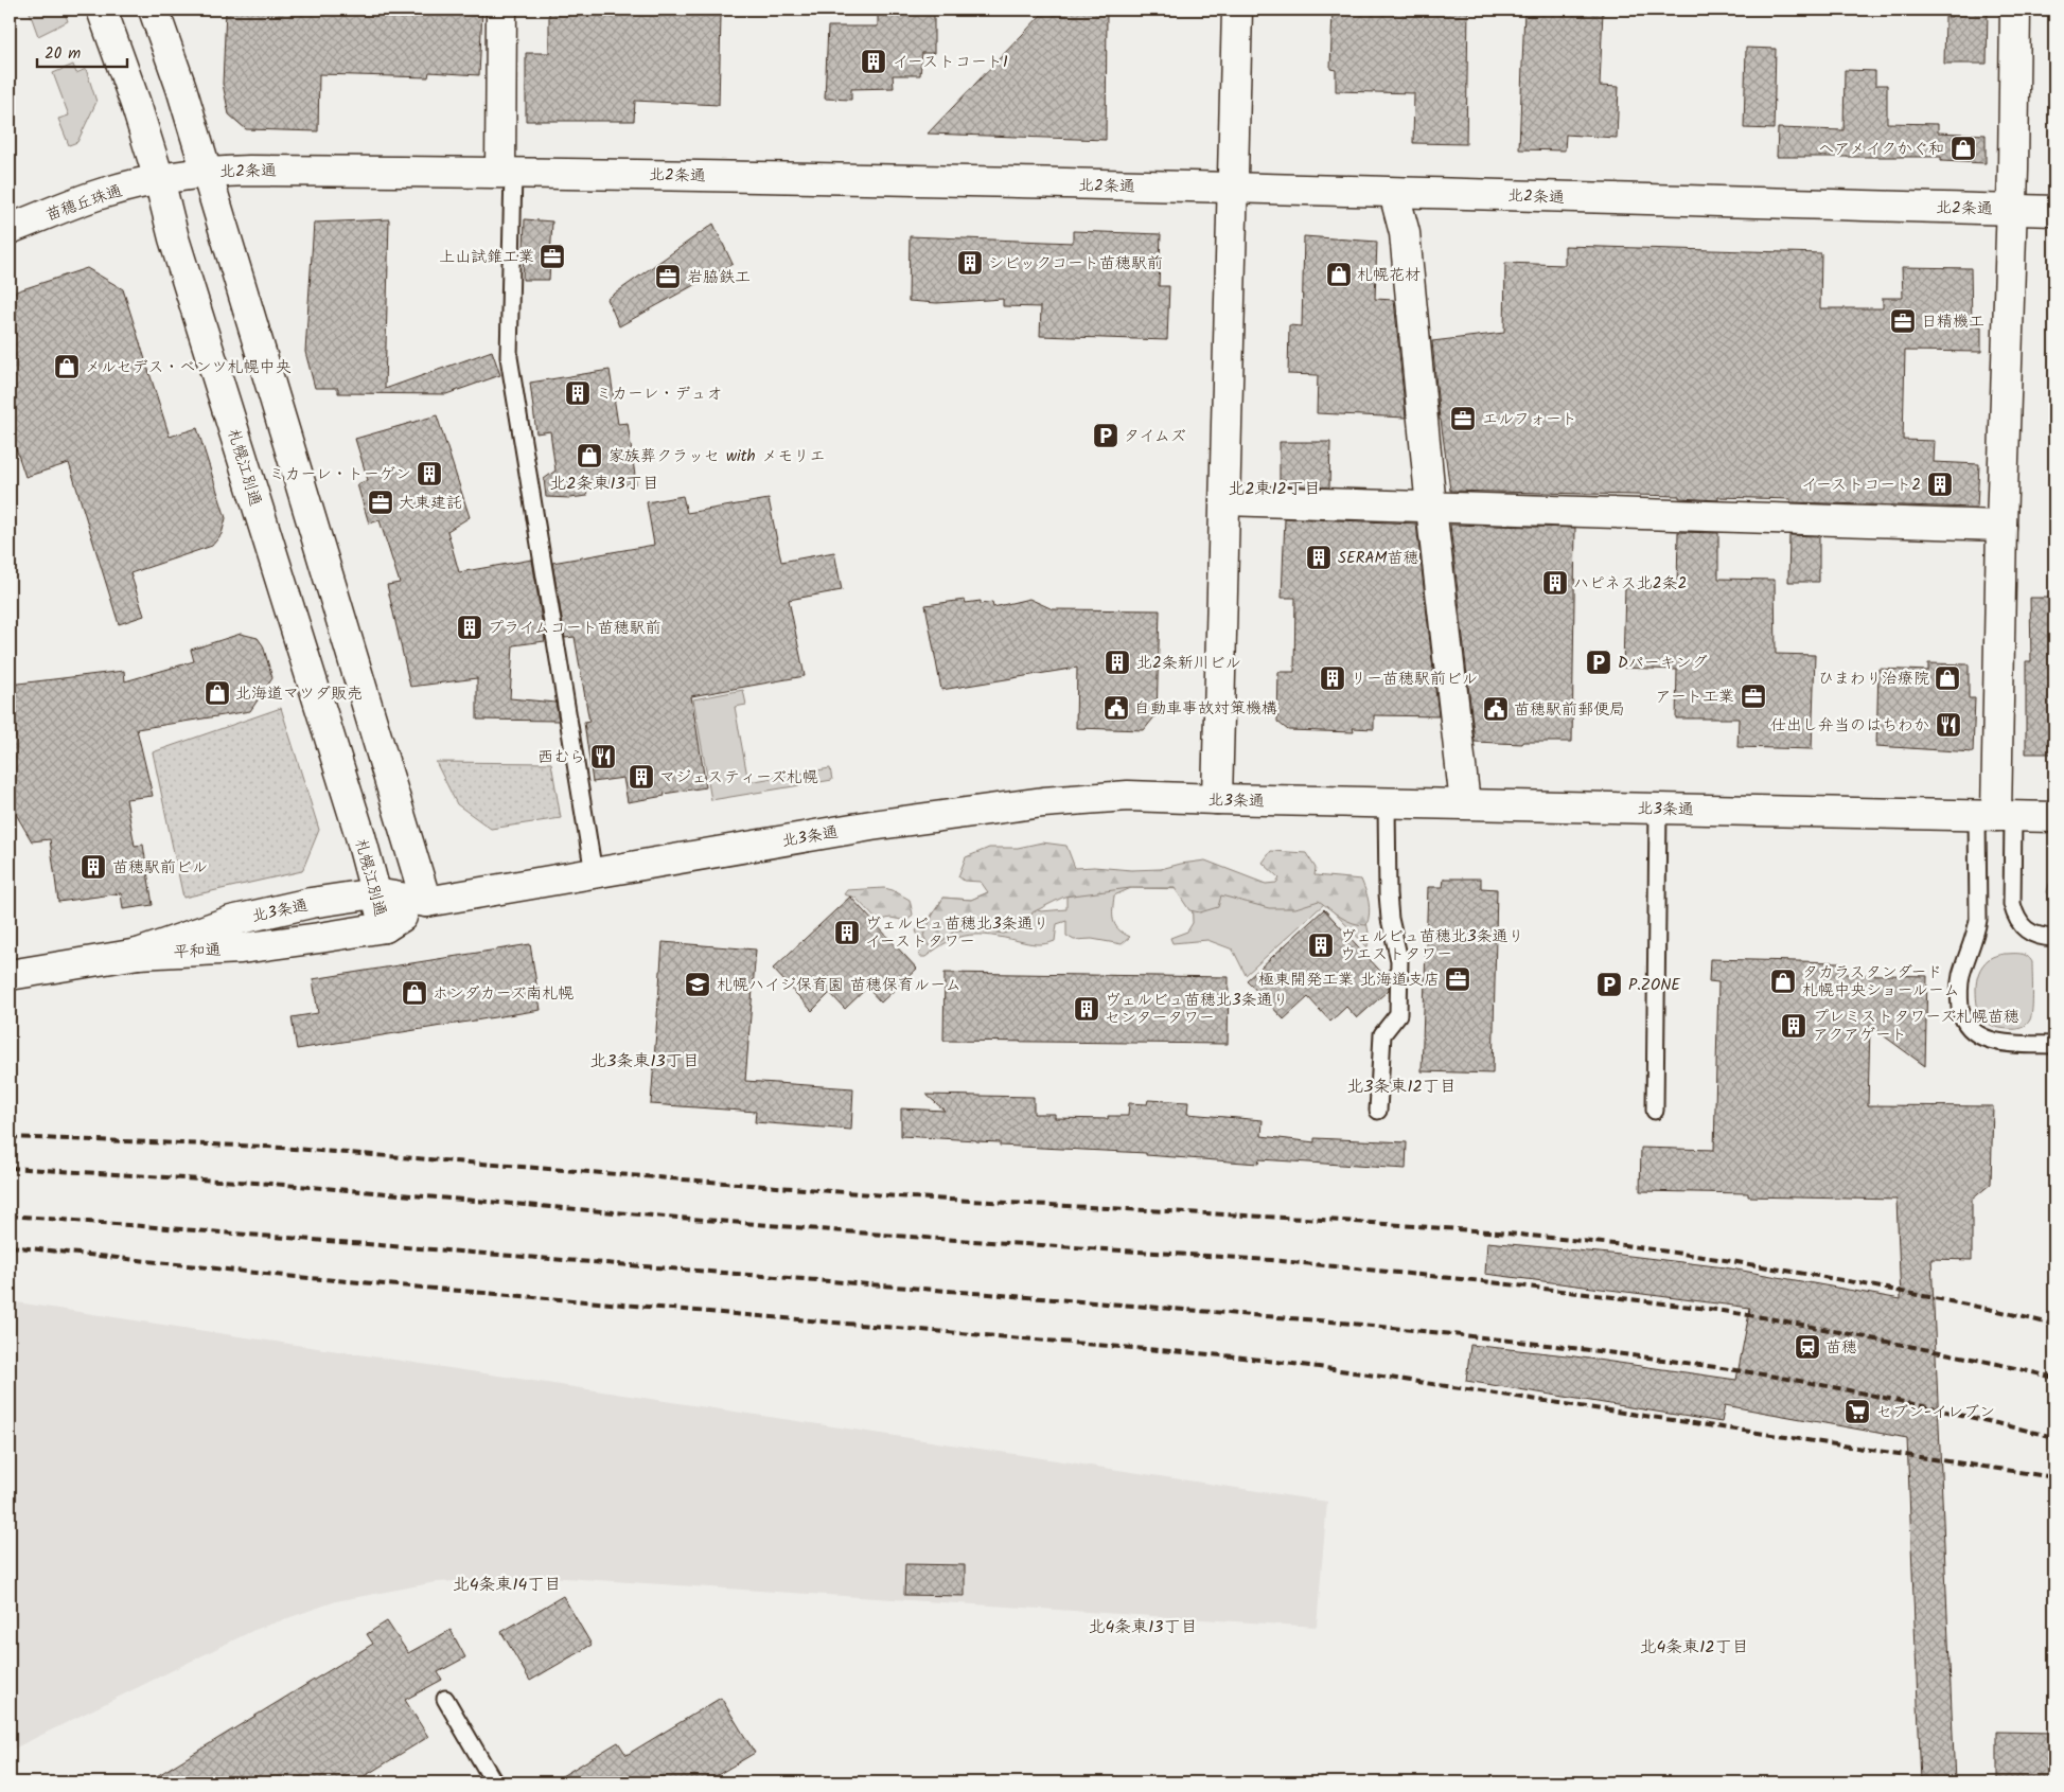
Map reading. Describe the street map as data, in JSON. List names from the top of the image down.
{
  "streets": {
    "street": [
      "北2条通",
      "苗穂丘珠通",
      "札幌江別通",
      "北3条通",
      "平和通"
    ]
  },
  "crossings": [
    ["北2条通", "苗穂丘珠通"],
    ["北2条通", "札幌江別通"],
    ["苗穂丘珠通", "札幌江別通"],
    ["札幌江別通", "北3条通"],
    ["札幌江別通", "平和通"],
    ["北3条通", "平和通"]
  ],
  "districts": [
    "北2条東13丁目",
    "北2東12丁目",
    "北3条東13丁目",
    "北3条東12丁目",
    "北4条東14丁目",
    "北4条東13丁目",
    "北4条東12丁目"
  ],
  "places": {
    "building": [
      "イーストコート1",
      "シビックコート苗穂駅前",
      "ミカーレ・デュオ",
      "ミカーレ・トーゲン",
      "イーストコート2",
      "SERAM苗穂",
      "ハピネス北2条2",
      "プライムコート苗穂駅前",
      "北2条新川ビル",
      "リー苗穂駅前ビル",
      "マジェスティーズ札幌",
      "苗穂駅前ビル",
      "ヴェルビュ苗穂北3条通り イーストタワー",
      "ヴェルビュ苗穂北3条通り ウエストタワー",
      "ヴェルビュ苗穂北3条通り センタータワー",
      "プレミストタワーズ札幌苗穂 アクアゲート"
    ],
    "shop": [
      "ヘアメイクかぐ和",
      "札幌花材",
      "メルセデス・ベンツ札幌中央",
      "家族葬クラッセ with メモリエ",
      "ひまわり治療院",
      "北海道マツダ販売",
      "タカラスタンダード 札幌中央ショールーム",
      "ホンダカーズ南札幌"
    ],
    "office": [
      "上山試錐工業",
      "岩脇鉄工",
      "日精機工",
      "エルフォート",
      "大東建託",
      "アート工業",
      "極東開発工業 北海道支店"
    ],
    "parking": ["タイムズ", "Dパーキング", "P.ZONE"],
    "public building": ["自動車事故対策機構", "苗穂駅前郵便局"],
    "restaurant": ["仕出し弁当のはちわか", "西むら"],
    "school or university": ["札幌ハイジ保育園 苗穂保育ルーム"],
    "station": ["苗穂"],
    "supermarket": ["セブン-イレブン"]
  },
  "scale_bar": "20 m"
}
